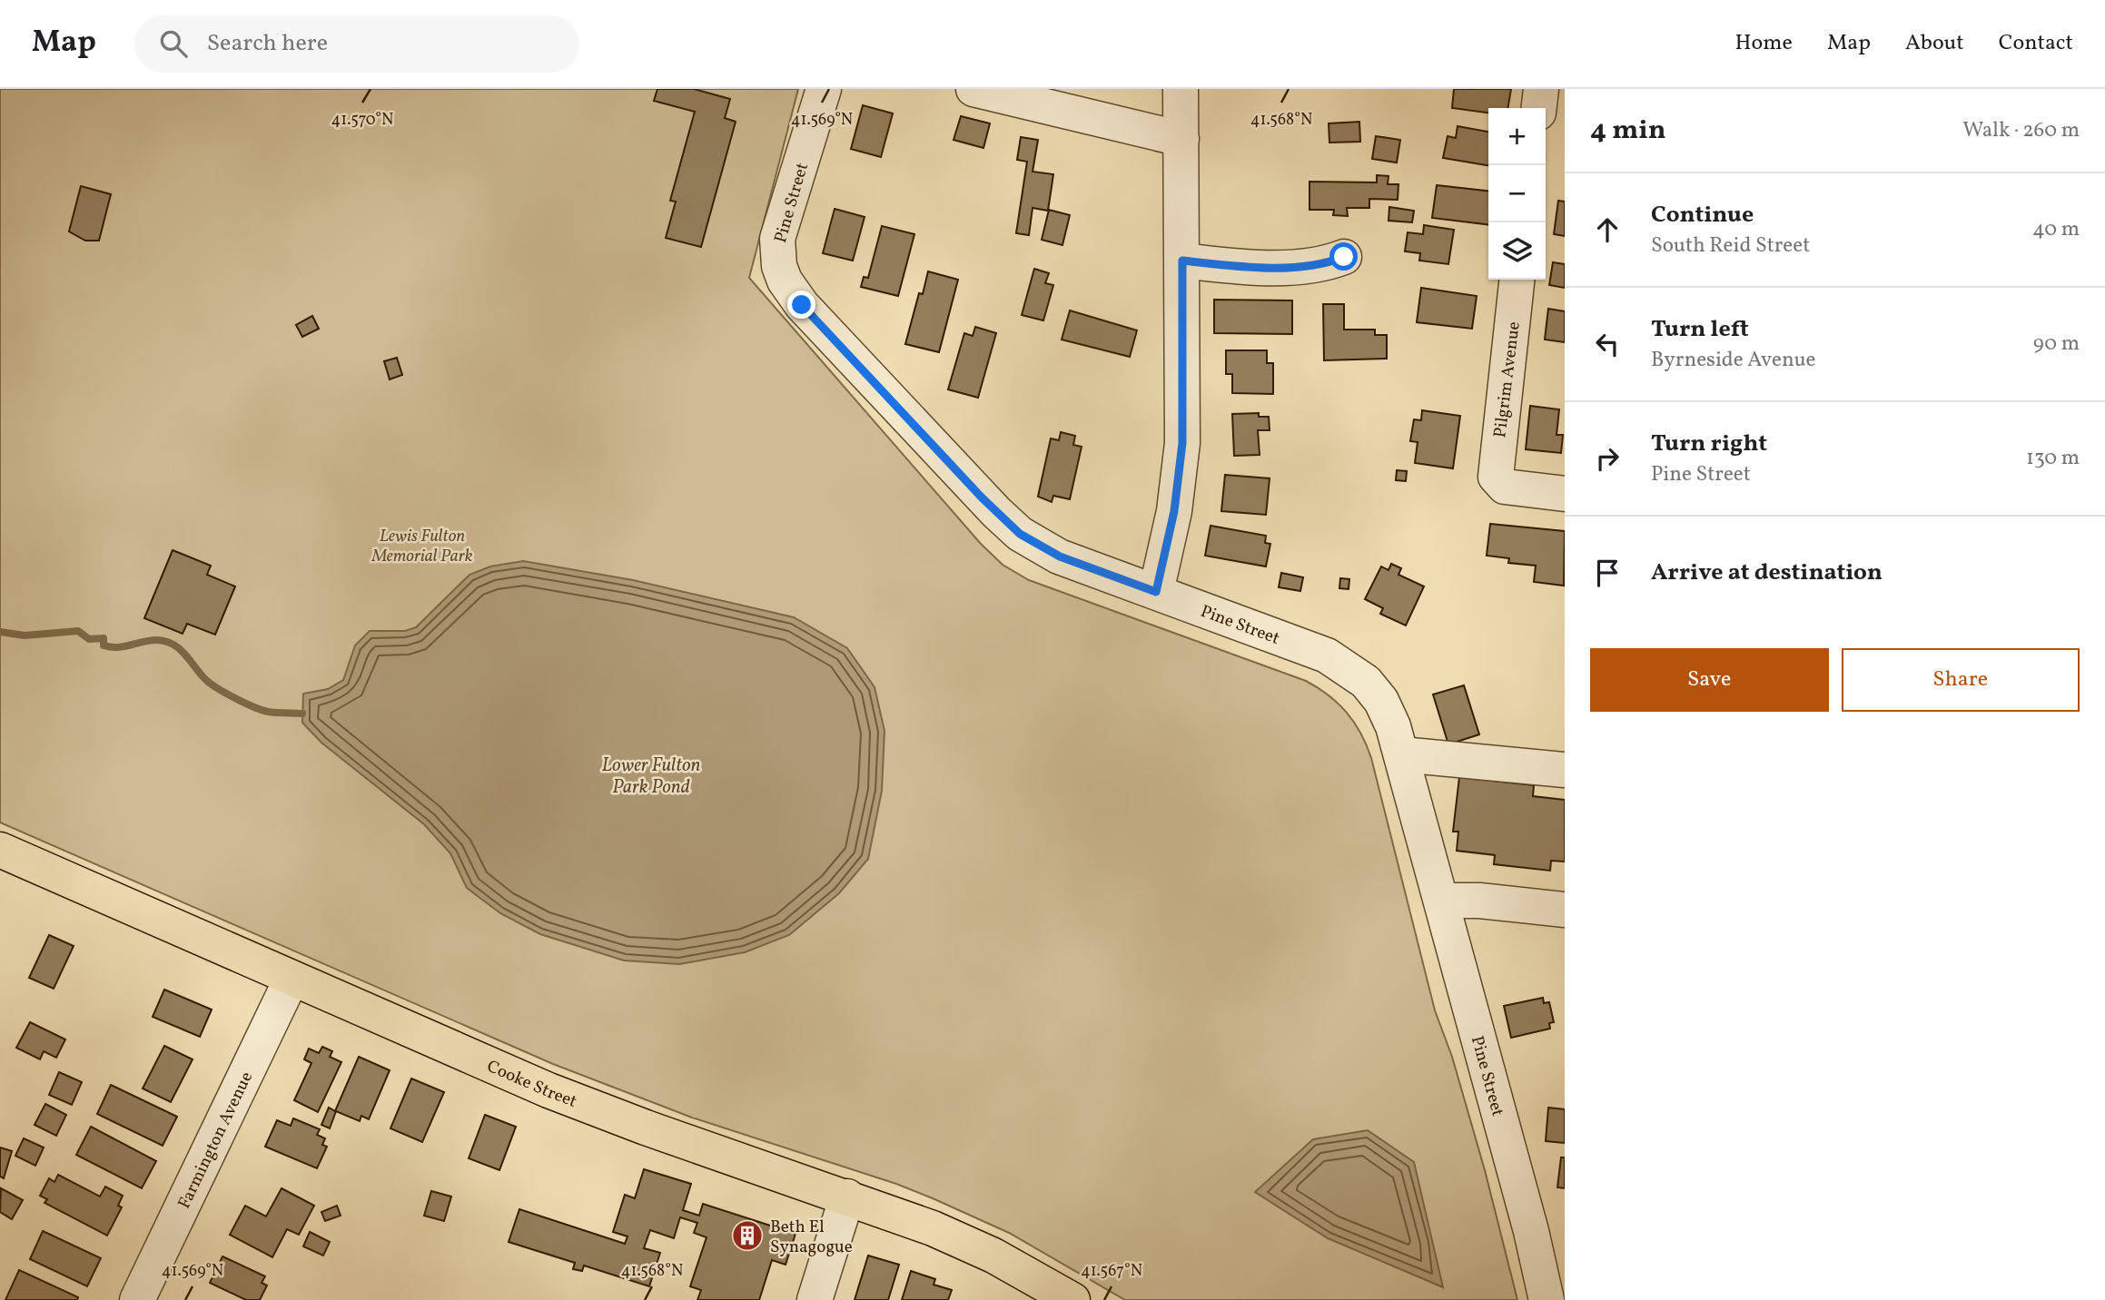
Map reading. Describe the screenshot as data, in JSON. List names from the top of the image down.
{
  "streets": {
    "main road": ["Cooke Street"],
    "street": ["Pine Street", "Pilgrim Avenue", "Farmington Avenue"]
  },
  "crossings": [
    ["Cooke Street", "Farmington Avenue"]
  ],
  "water": ["Lower Fulton Park Pond"],
  "parks": ["Lewis Fulton Memorial Park"],
  "places": {
    "building": ["Beth El Synagogue"]
  },
  "page": {
    "header": "Map",
    "search": "Search here",
    "nav": [
      "Home",
      "Map",
      "About",
      "Contact"
    ],
    "heading": ["4 min", "Walk · 260 m"],
    "map_buttons": ["+", "−"],
    "list": [
      ["Continue", "South Reid Street", "40 m"],
      ["Turn left", "Byrneside Avenue", "90 m"],
      ["Turn right", "Pine Street", "130 m"],
      "Arrive at destination"
    ],
    "buttons": ["Save", "Share"]
  },
  "coordinates": [
    "41.570°N",
    "41.569°N",
    "41.568°N",
    "41.567°N"
  ]
}
